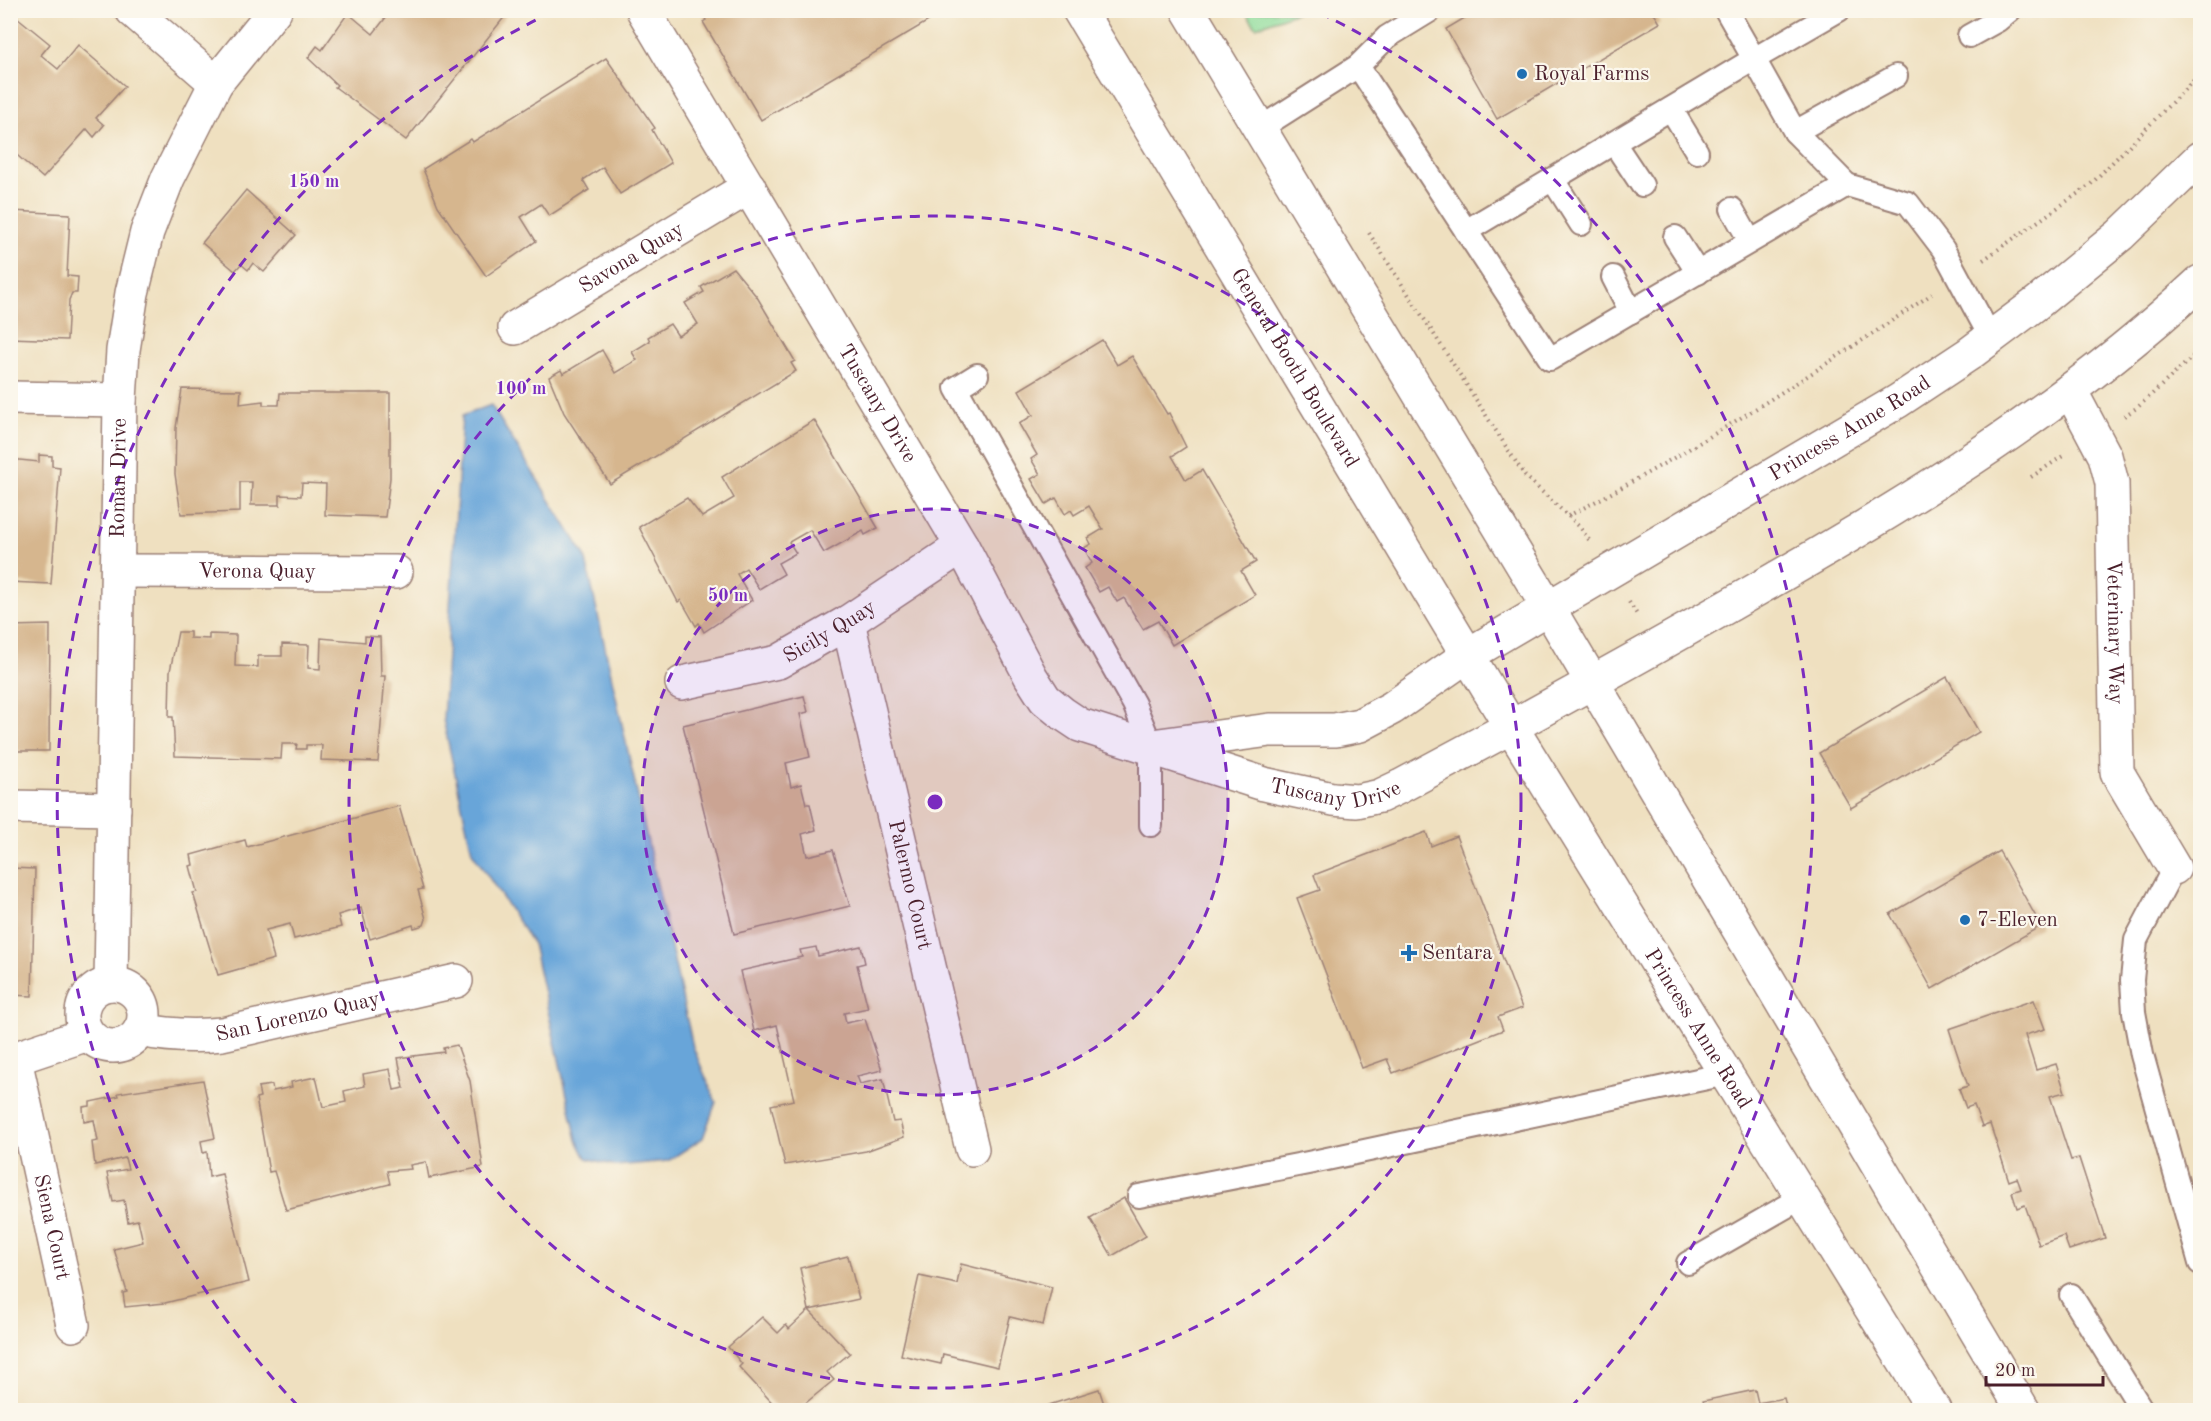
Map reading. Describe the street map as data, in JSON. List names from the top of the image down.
{
  "streets": {
    "street": [
      "Savona Quay",
      "General Booth Boulevard",
      "Tuscany Drive",
      "Princess Anne Road",
      "Roman Drive",
      "Verona Quay",
      "Sicily Quay",
      "Veterinary Way",
      "Palermo Court",
      "San Lorenzo Quay",
      "Siena Court"
    ]
  },
  "crossings": [
    ["Savona Quay", "Tuscany Drive"],
    ["General Booth Boulevard", "Tuscany Drive"],
    ["General Booth Boulevard", "Princess Anne Road"],
    ["Tuscany Drive", "Princess Anne Road"],
    ["Tuscany Drive", "Sicily Quay"],
    ["Roman Drive", "Verona Quay"],
    ["Roman Drive", "San Lorenzo Quay"],
    ["Sicily Quay", "Palermo Court"]
  ],
  "places": {
    "other": ["Royal Farms", "7-Eleven"],
    "health": ["Sentara"]
  },
  "scale_bar": "20 m",
  "rings": ["150 m", "100 m", "50 m"]
}
